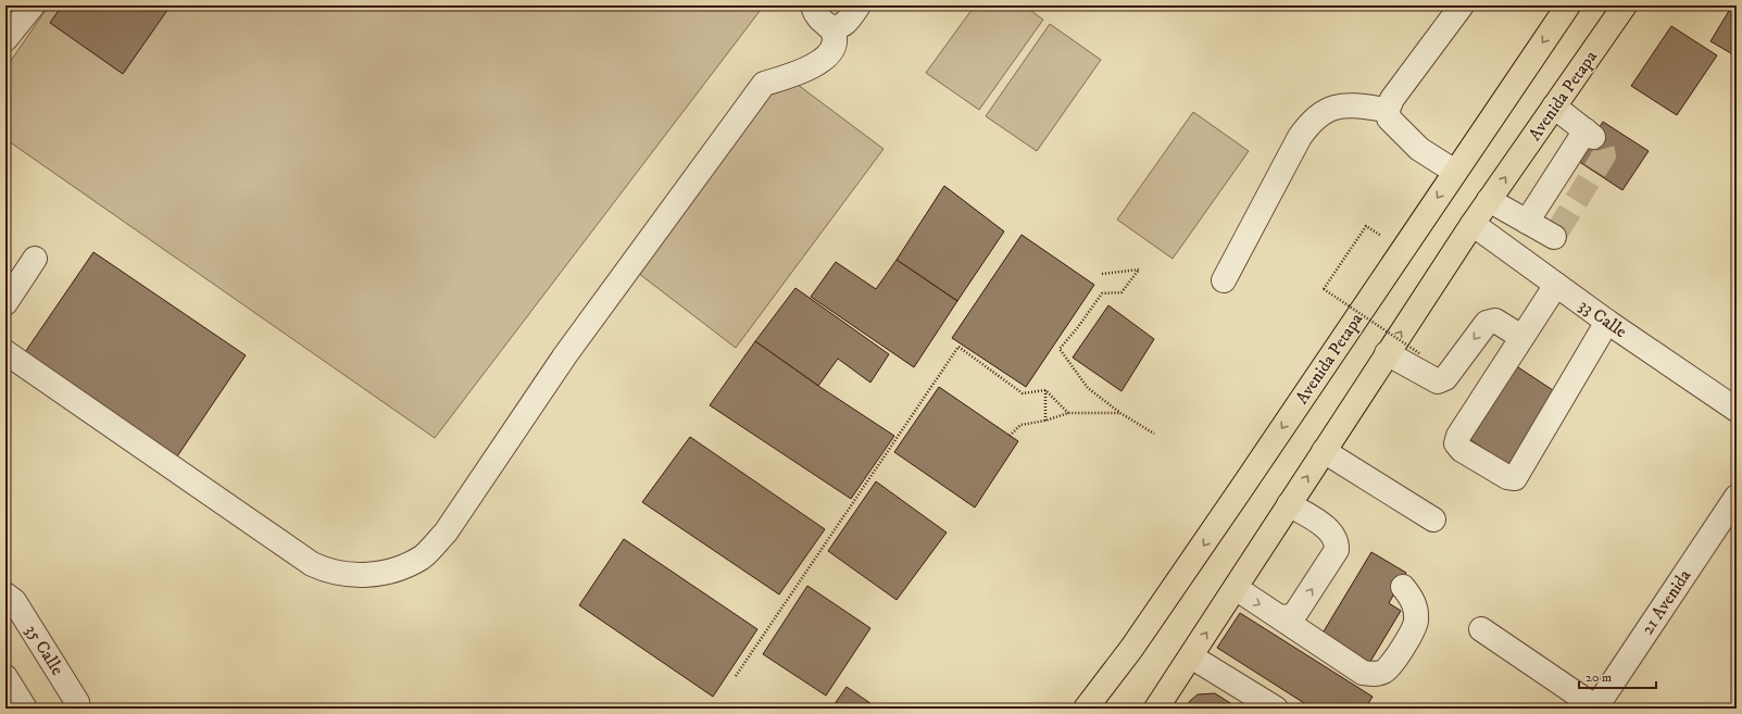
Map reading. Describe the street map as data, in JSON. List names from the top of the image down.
{
  "streets": {
    "main road": ["Avenida Petapa"],
    "street": ["33 Calle", "21 Avenida", "35 Calle"]
  },
  "crossings": [
    ["Avenida Petapa", "33 Calle"]
  ],
  "scale_bar": "20 m"
}
